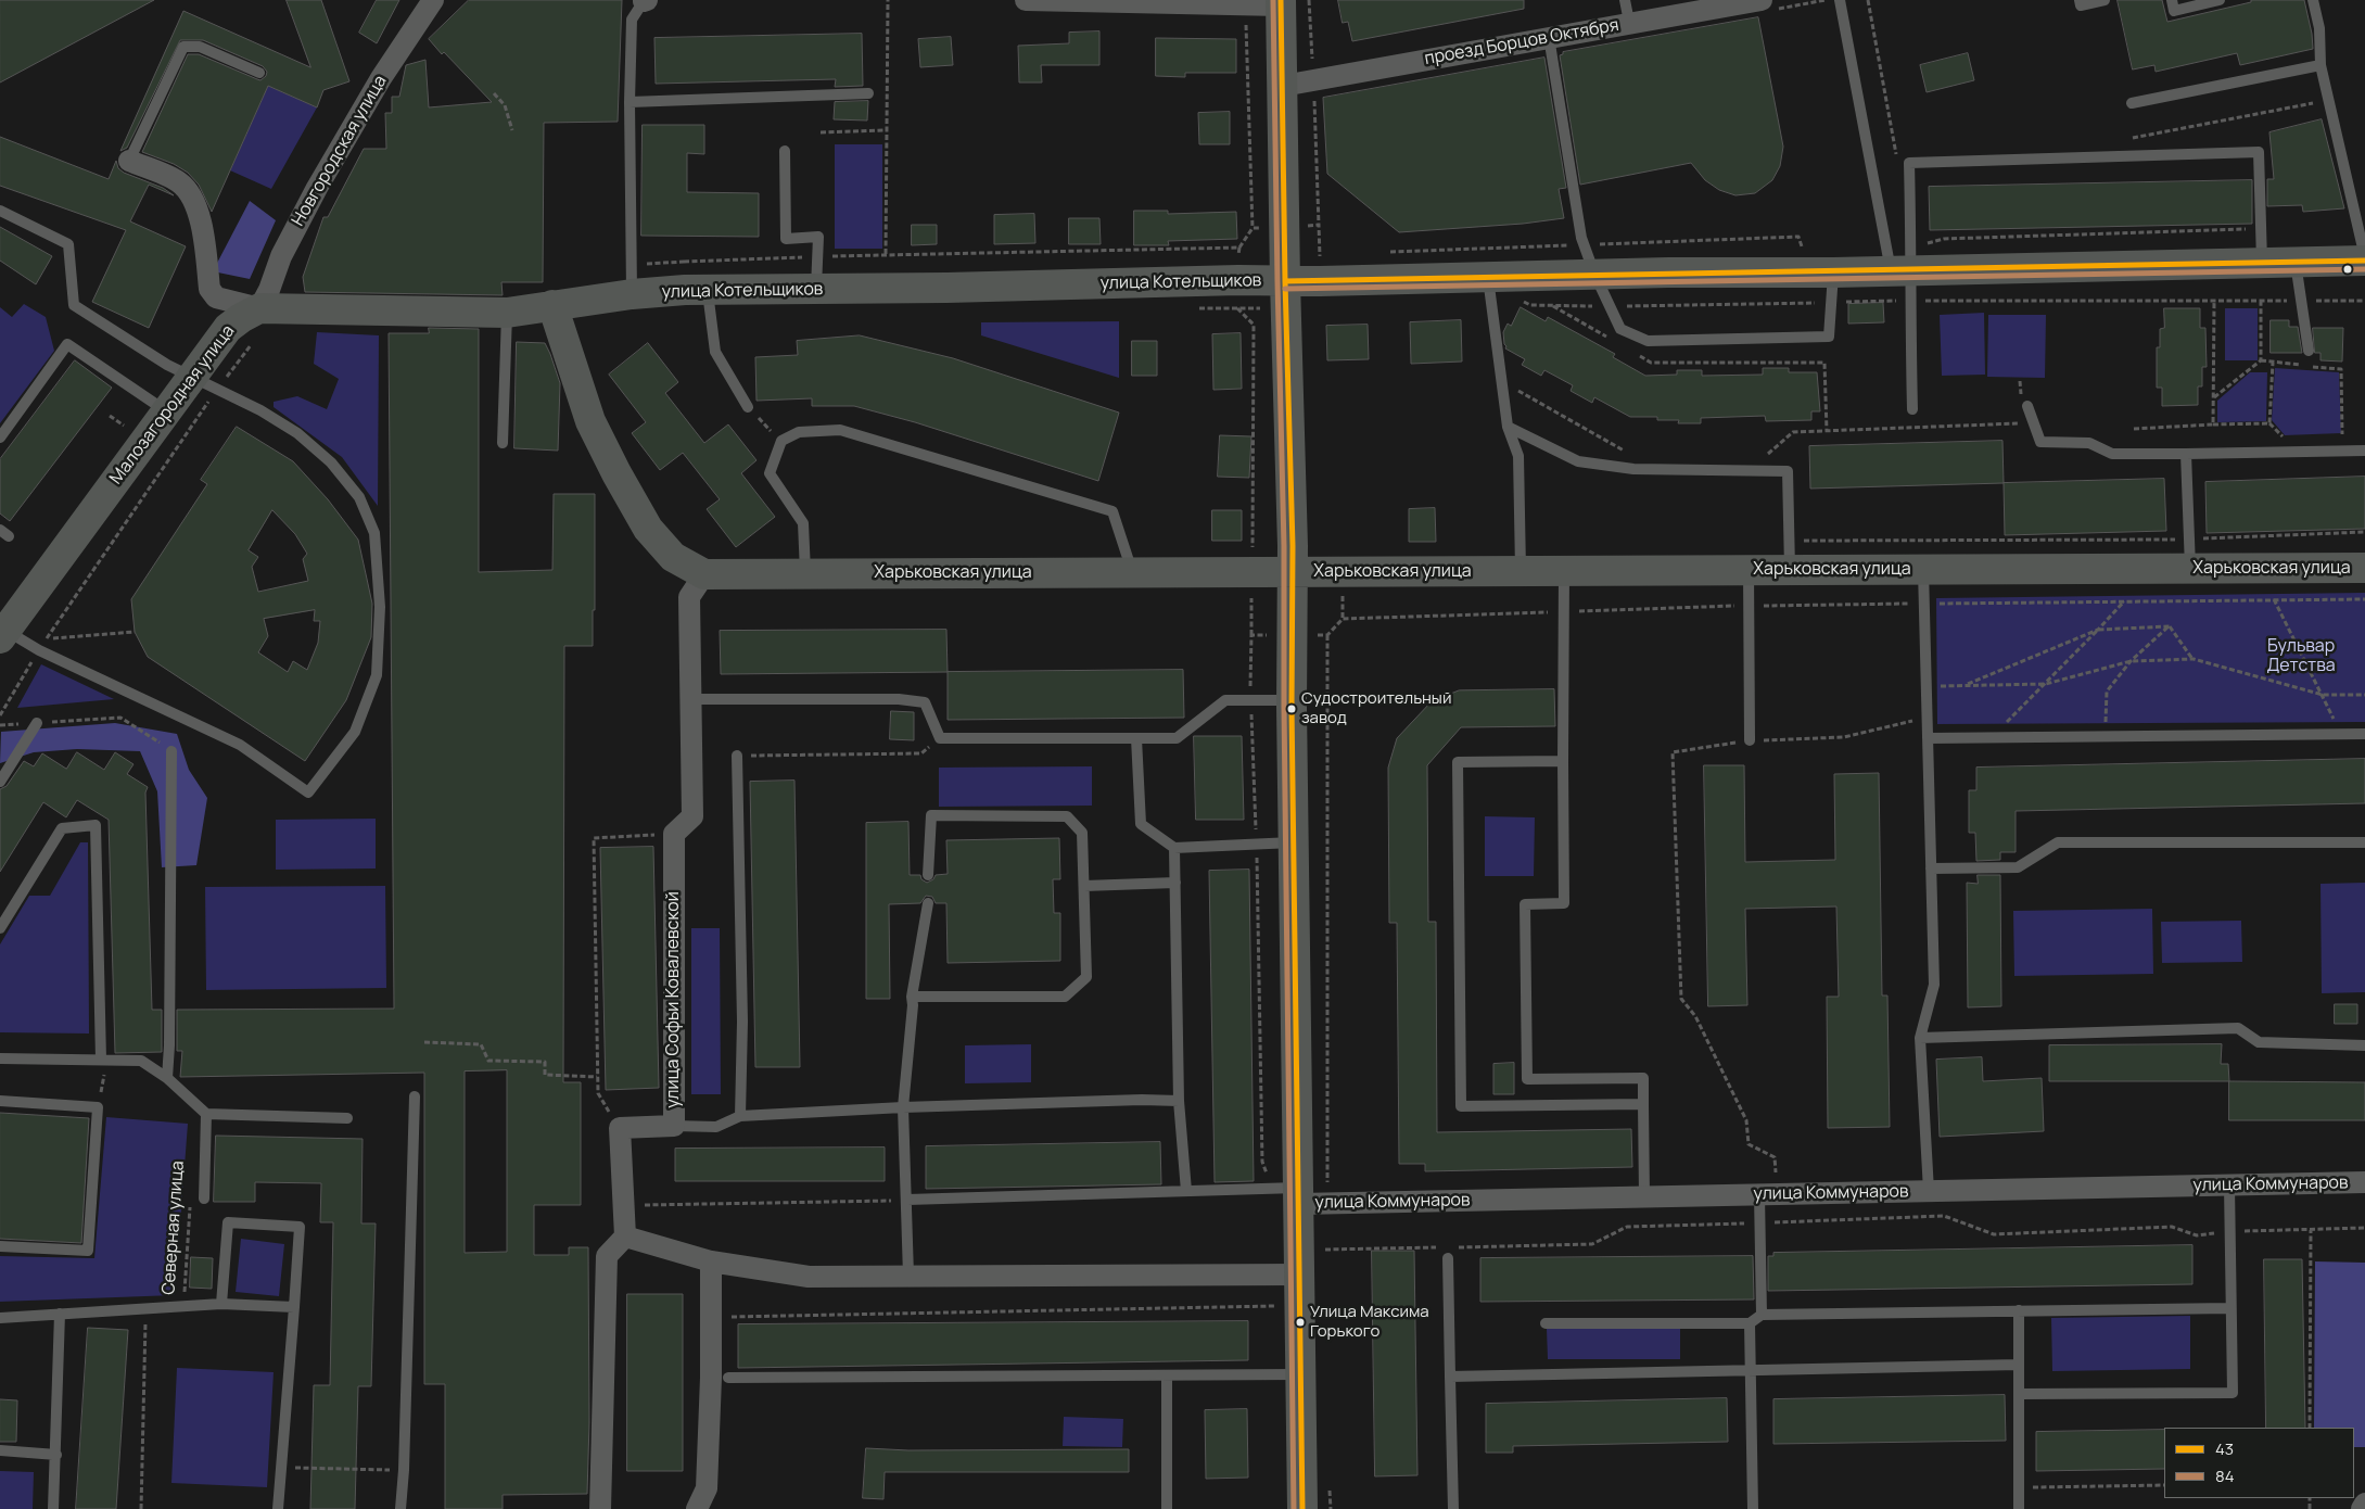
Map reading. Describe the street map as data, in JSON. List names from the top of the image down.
{
  "streets": {
    "street": [
      "проезд Борцов Октября",
      "Новгородская улица",
      "улица Котельщиков",
      "Малозагородная улица",
      "Харьковская улица",
      "улица Софьи Ковалевской",
      "улица Коммунаров"
    ],
    "path": ["Северная улица"]
  },
  "crossings": [
    ["Новгородская улица", "улица Котельщиков"],
    ["Новгородская улица", "Малозагородная улица"],
    ["улица Котельщиков", "Малозагородная улица"],
    ["улица Котельщиков", "Харьковская улица"]
  ],
  "parks": ["Бульвар Детства"],
  "places": ["Судостроительный завод", "Улица Максима Горького"],
  "lines": ["transit line 43", "transit line 84"],
  "legend": ["43", "84"]
}
